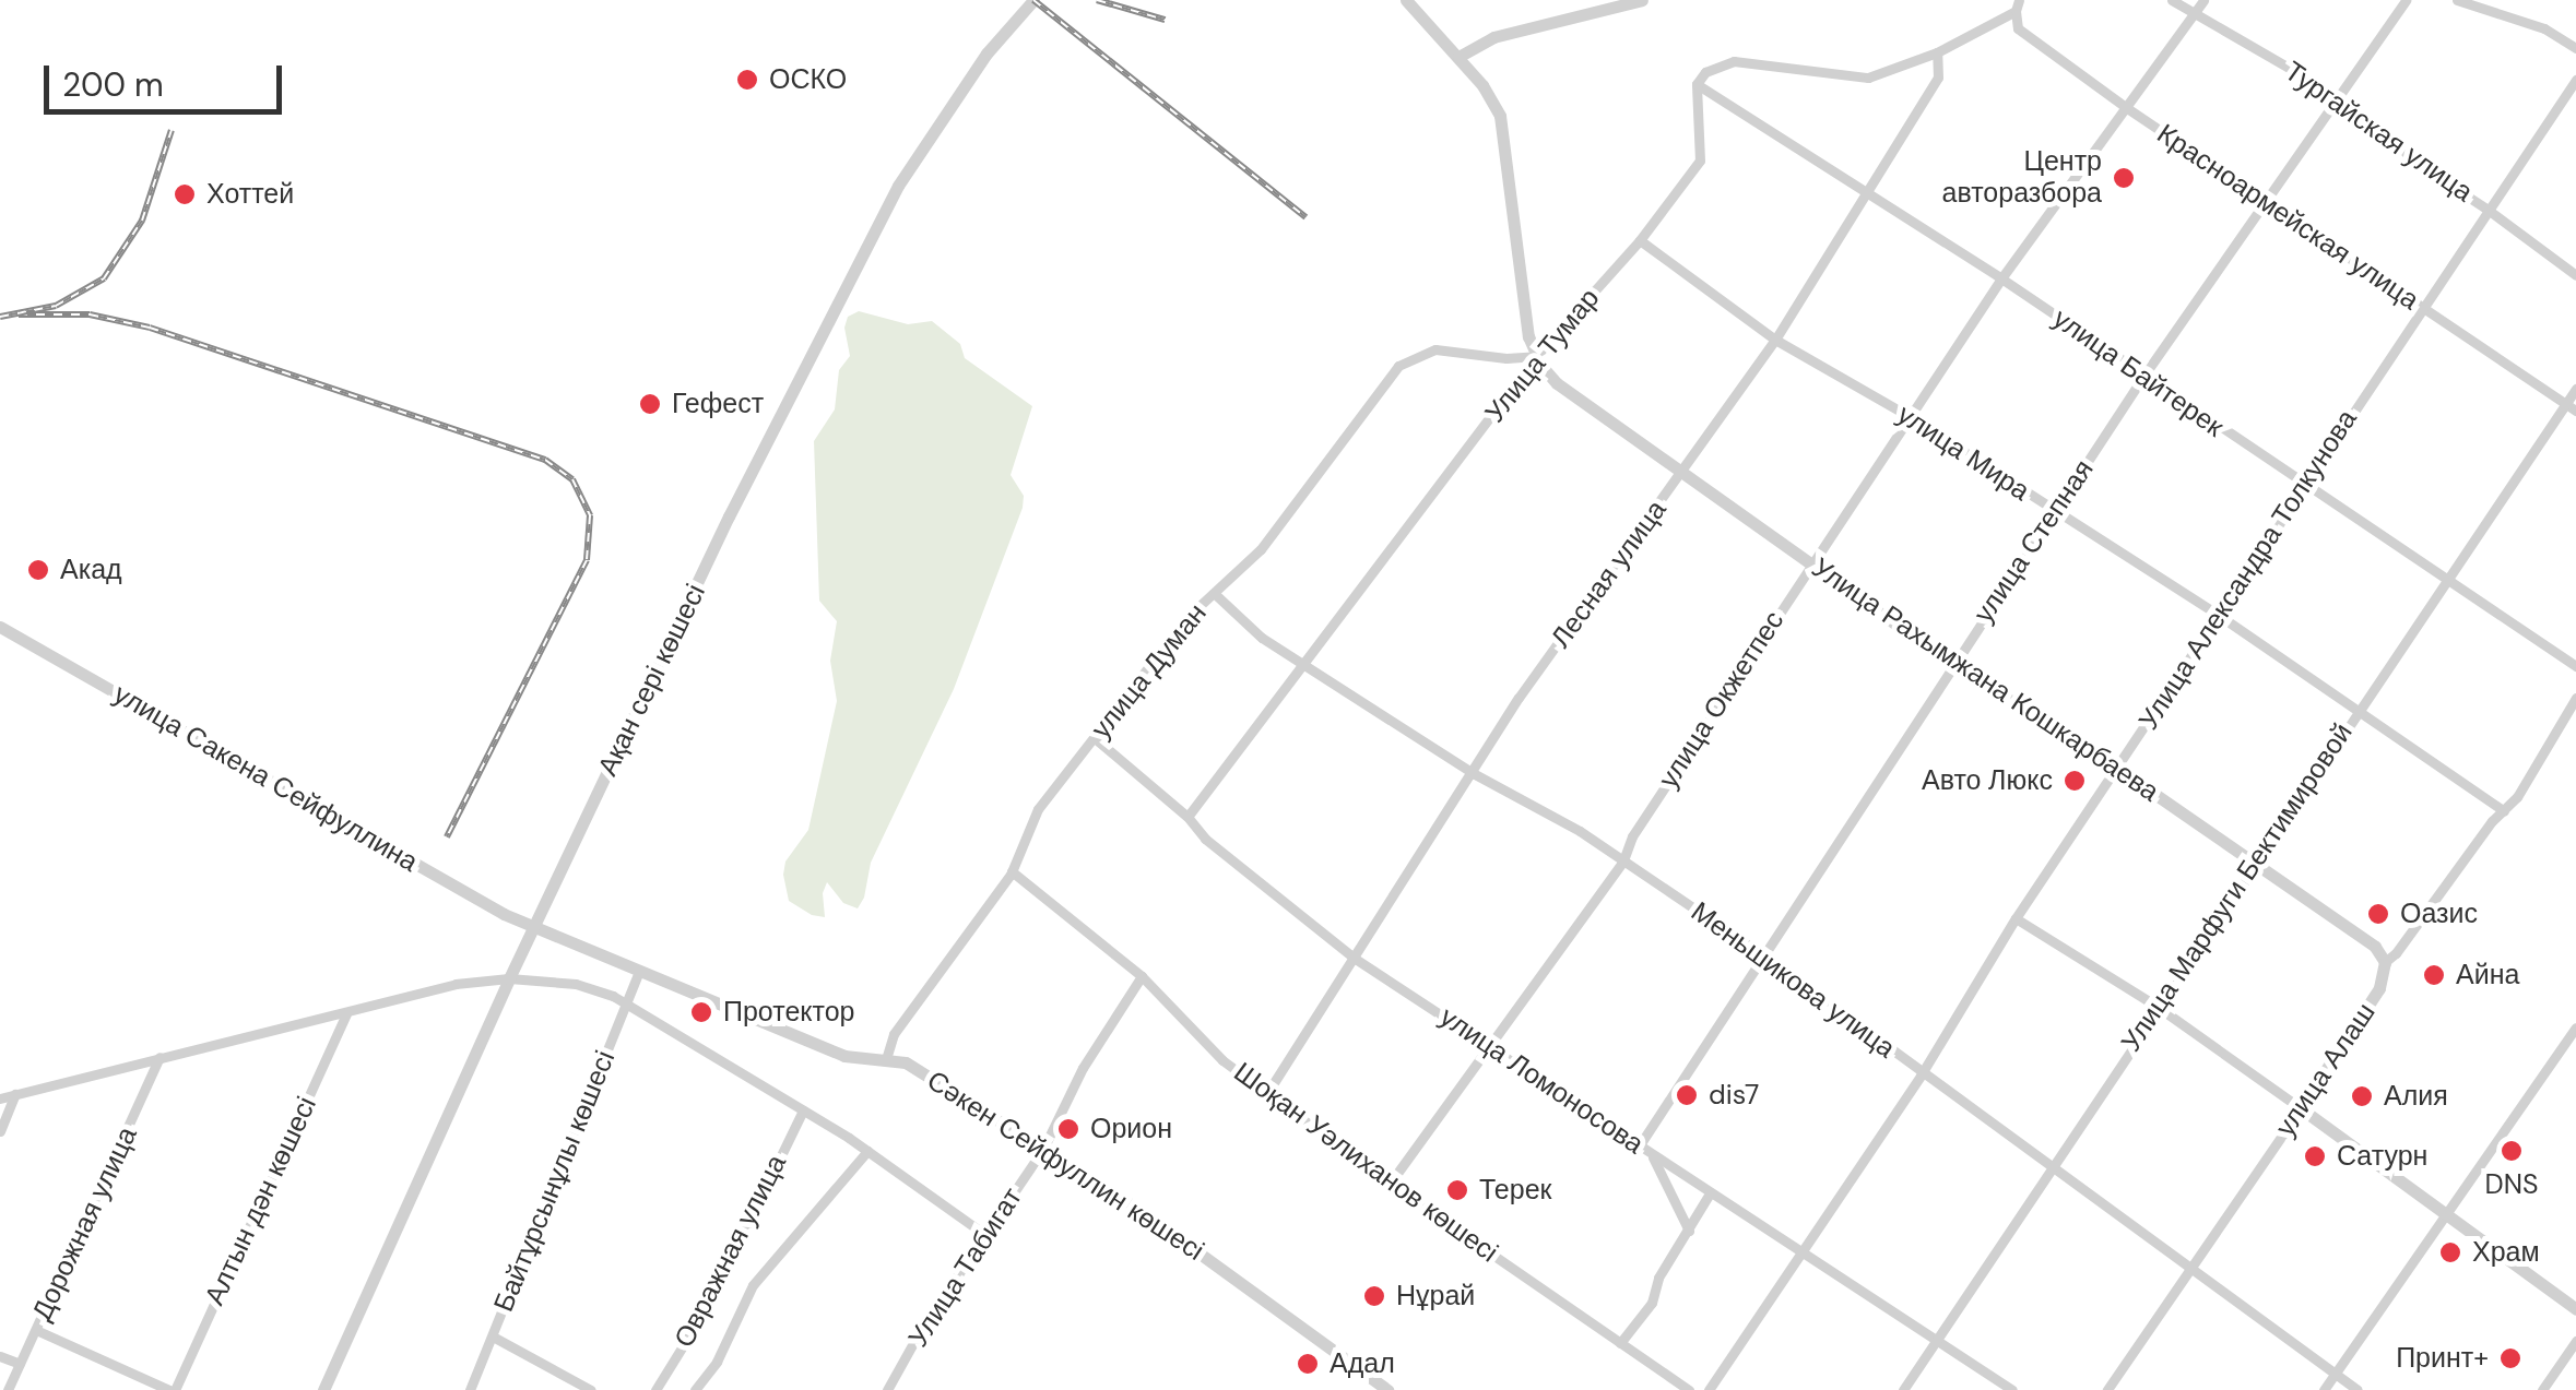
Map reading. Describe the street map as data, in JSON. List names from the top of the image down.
{
  "streets": {
    "street": [
      "Тургайская улица",
      "Красноармейская улица",
      "Улица Тумар",
      "улица Байтерек",
      "улица Мира",
      "улица Степная",
      "Улица Александра Толкунова",
      "Лесная улица",
      "улица Думан",
      "Ақан сері көшесі",
      "Улица Рахымжана Кошкарбаева",
      "улица Окжетпес",
      "улица Сакена Сейфуллина",
      "Улица Марфуги Бектимировой",
      "Меньшикова улица",
      "улица Алаш",
      "улица Ломоносова",
      "Шоқан Уәлиханов көшесі",
      "Сәкен Сейфуллин көшесі",
      "Байтұрсынұлы көшесі",
      "Алтын дән көшесі",
      "Дорожная улица",
      "Овражная улица",
      "Улица Табигат"
    ]
  },
  "crossings": [
    ["Тургайская улица", "улица Степная"],
    ["Тургайская улица", "Улица Александра Толкунова"],
    ["Тургайская улица", "улица Окжетпес"],
    ["Красноармейская улица", "улица Степная"],
    ["Красноармейская улица", "Улица Александра Толкунова"],
    ["Красноармейская улица", "улица Окжетпес"],
    ["Красноармейская улица", "Улица Марфуги Бектимировой"],
    ["Улица Тумар", "улица Байтерек"],
    ["Улица Тумар", "улица Мира"],
    ["Улица Тумар", "улица Думан"],
    ["Улица Тумар", "Улица Рахымжана Кошкарбаева"],
    ["Улица Тумар", "Меньшикова улица"],
    ["Улица Тумар", "улица Ломоносова"],
    ["улица Байтерек", "улица Степная"],
    ["улица Байтерек", "Улица Александра Толкунова"],
    ["улица Байтерек", "Лесная улица"],
    ["улица Байтерек", "улица Окжетпес"],
    ["улица Байтерек", "Улица Марфуги Бектимировой"],
    ["улица Мира", "улица Степная"],
    ["улица Мира", "Улица Александра Толкунова"],
    ["улица Мира", "Лесная улица"],
    ["улица Мира", "улица Окжетпес"],
    ["улица Мира", "Улица Марфуги Бектимировой"],
    ["улица Мира", "улица Алаш"],
    ["улица Степная", "Улица Рахымжана Кошкарбаева"],
    ["улица Степная", "Меньшикова улица"],
    ["улица Степная", "улица Ломоносова"],
    ["Улица Александра Толкунова", "Улица Рахымжана Кошкарбаева"],
    ["Улица Александра Толкунова", "Меньшикова улица"],
    ["Улица Александра Толкунова", "улица Ломоносова"],
    ["Лесная улица", "Улица Рахымжана Кошкарбаева"],
    ["Лесная улица", "Меньшикова улица"],
    ["Лесная улица", "улица Ломоносова"],
    ["Лесная улица", "Шоқан Уәлиханов көшесі"],
    ["улица Думан", "Улица Рахымжана Кошкарбаева"],
    ["улица Думан", "Меньшикова улица"],
    ["улица Думан", "улица Ломоносова"],
    ["улица Думан", "Шоқан Уәлиханов көшесі"],
    ["улица Думан", "Сәкен Сейфуллин көшесі"],
    ["Ақан сері көшесі", "улица Сакена Сейфуллина"],
    ["Ақан сері көшесі", "Сәкен Сейфуллин көшесі"],
    ["Улица Рахымжана Кошкарбаева", "улица Окжетпес"],
    ["Улица Рахымжана Кошкарбаева", "Улица Марфуги Бектимировой"],
    ["Улица Рахымжана Кошкарбаева", "улица Алаш"],
    ["улица Окжетпес", "Меньшикова улица"],
    ["улица Окжетпес", "улица Ломоносова"],
    ["улица Окжетпес", "Шоқан Уәлиханов көшесі"],
    ["улица Сакена Сейфуллина", "Сәкен Сейфуллин көшесі"],
    ["Улица Марфуги Бектимировой", "Меньшикова улица"],
    ["Улица Марфуги Бектимировой", "улица Ломоносова"],
    ["Меньшикова улица", "улица Алаш"],
    ["Шоқан Уәлиханов көшесі", "Улица Табигат"],
    ["Сәкен Сейфуллин көшесі", "Байтұрсынұлы көшесі"],
    ["Сәкен Сейфуллин көшесі", "Улица Табигат"]
  ],
  "places": [
    "ОСКО",
    "Центр авторазбора",
    "Хоттей",
    "Гефест",
    "Акад",
    "Авто Люкс",
    "Оазис",
    "Айна",
    "Протектор",
    "dis7",
    "Алия",
    "Орион",
    "DNS",
    "Сатурн",
    "Терек",
    "Храм",
    "Нұрай",
    "Принт+",
    "Адал"
  ],
  "scale_bar": "200 m"
}
